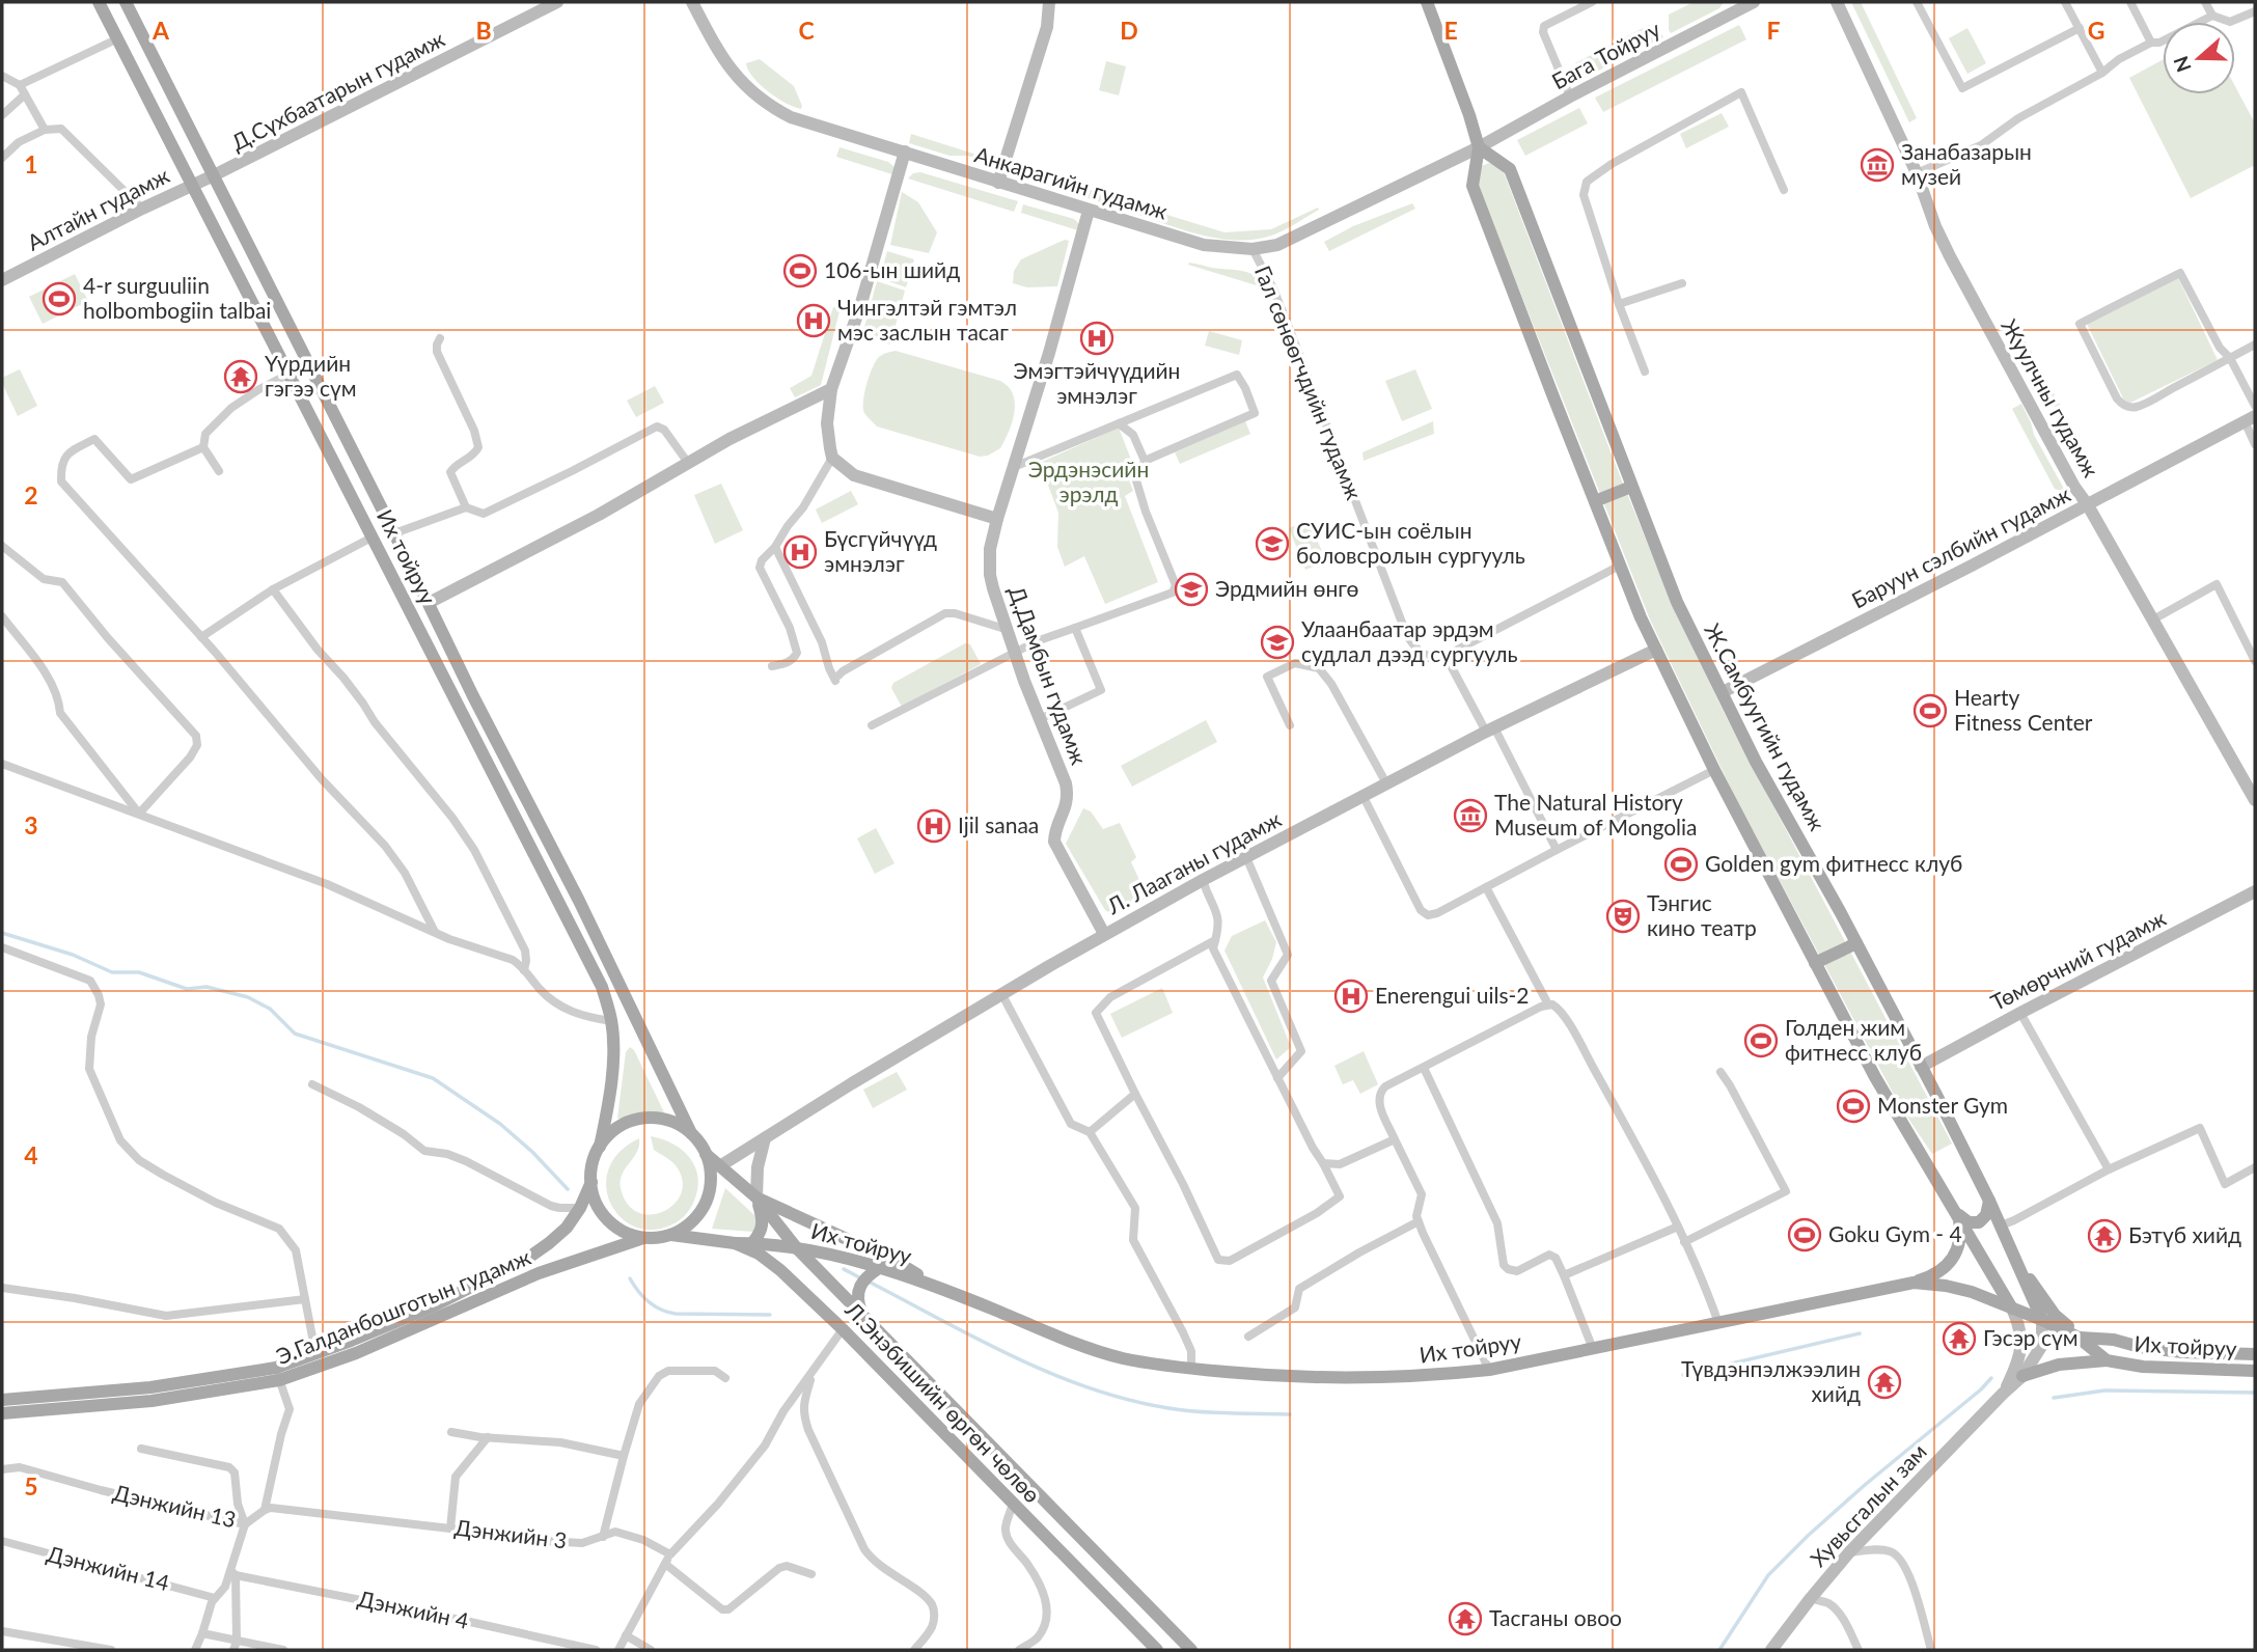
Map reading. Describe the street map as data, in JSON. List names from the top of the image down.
{
  "streets": {
    "main road": [
      "Бага Тойруу",
      "Д.Сүхбаатарын гудамж",
      "Анкарагийн гудамж",
      "Алтайн гудамж",
      "Жуулчны гудамж",
      "Баруун сэлбийн гудамж",
      "Их тойруу",
      "Д.Дамбын гудамж",
      "Ж.Самбуугийн гудамж",
      "Л. Лааганы гудамж",
      "Төмөрчний гудамж",
      "Э.Галданбошготын гудамж",
      "Л.Энэбишийн өргөн чөлөө",
      "Хувьсгалын зам"
    ],
    "street": [
      "Гал сөнөөгчдийн гудамж",
      "Дэнжийн 13",
      "Дэнжийн 3",
      "Дэнжийн 14",
      "Дэнжийн 4"
    ]
  },
  "crossings": [
    ["Бага Тойруу", "Анкарагийн гудамж"],
    ["Бага Тойруу", "Ж.Самбуугийн гудамж"],
    ["Д.Сүхбаатарын гудамж", "Алтайн гудамж"],
    ["Д.Сүхбаатарын гудамж", "Их тойруу"],
    ["Анкарагийн гудамж", "Гал сөнөөгчдийн гудамж"],
    ["Анкарагийн гудамж", "Д.Дамбын гудамж"],
    ["Анкарагийн гудамж", "Ж.Самбуугийн гудамж"],
    ["Алтайн гудамж", "Их тойруу"],
    ["Жуулчны гудамж", "Баруун сэлбийн гудамж"],
    ["Баруун сэлбийн гудамж", "Ж.Самбуугийн гудамж"],
    ["Их тойруу", "Ж.Самбуугийн гудамж"],
    ["Их тойруу", "Л. Лааганы гудамж"],
    ["Их тойруу", "Э.Галданбошготын гудамж"],
    ["Их тойруу", "Л.Энэбишийн өргөн чөлөө"],
    ["Д.Дамбын гудамж", "Л. Лааганы гудамж"],
    ["Ж.Самбуугийн гудамж", "Төмөрчний гудамж"],
    ["Э.Галданбошготын гудамж", "Л.Энэбишийн өргөн чөлөө"]
  ],
  "parks": ["Эрдэнэсийн эрэлд"],
  "places": {
    "museum": ["Занабазарын музей", "The Natural History Museum of Mongolia"],
    "sports": [
      "106-ын шийд",
      "4-r surguuliin holbombogiin talbai",
      "Hearty Fitness Center",
      "Golden gym фитнесс клуб",
      "Голден жим фитнесс клуб",
      "Monster Gym",
      "Goku Gym - 4"
    ],
    "hospital": [
      "Чингэлтэй гэмтэл мэс заслын тасаг",
      "Эмэгтэйчүүдийн эмнэлэг",
      "Бүсгүйчүүд эмнэлэг",
      "Ijil sanaa",
      "Enerengui uils-2"
    ],
    "temple": [
      "Үүрдийн гэгээ сүм",
      "Бэтүб хийд",
      "Гэсэр сүм",
      "Түвдэнпэлжээлин хийд",
      "Тасганы овоо"
    ],
    "school or university": ["СУИС-ын соёлын боловсролын сургууль", "Эрдмийн өнгө", "Улаанбаатар эрдэм судлал дээд сургууль"],
    "theatre": ["Тэнгис кино театр"]
  },
  "north": "left",
  "grid": {
    "columns": [
      "A",
      "B",
      "C",
      "D",
      "E",
      "F",
      "G"
    ],
    "rows": [
      "1",
      "2",
      "3",
      "4",
      "5"
    ]
  }
}
